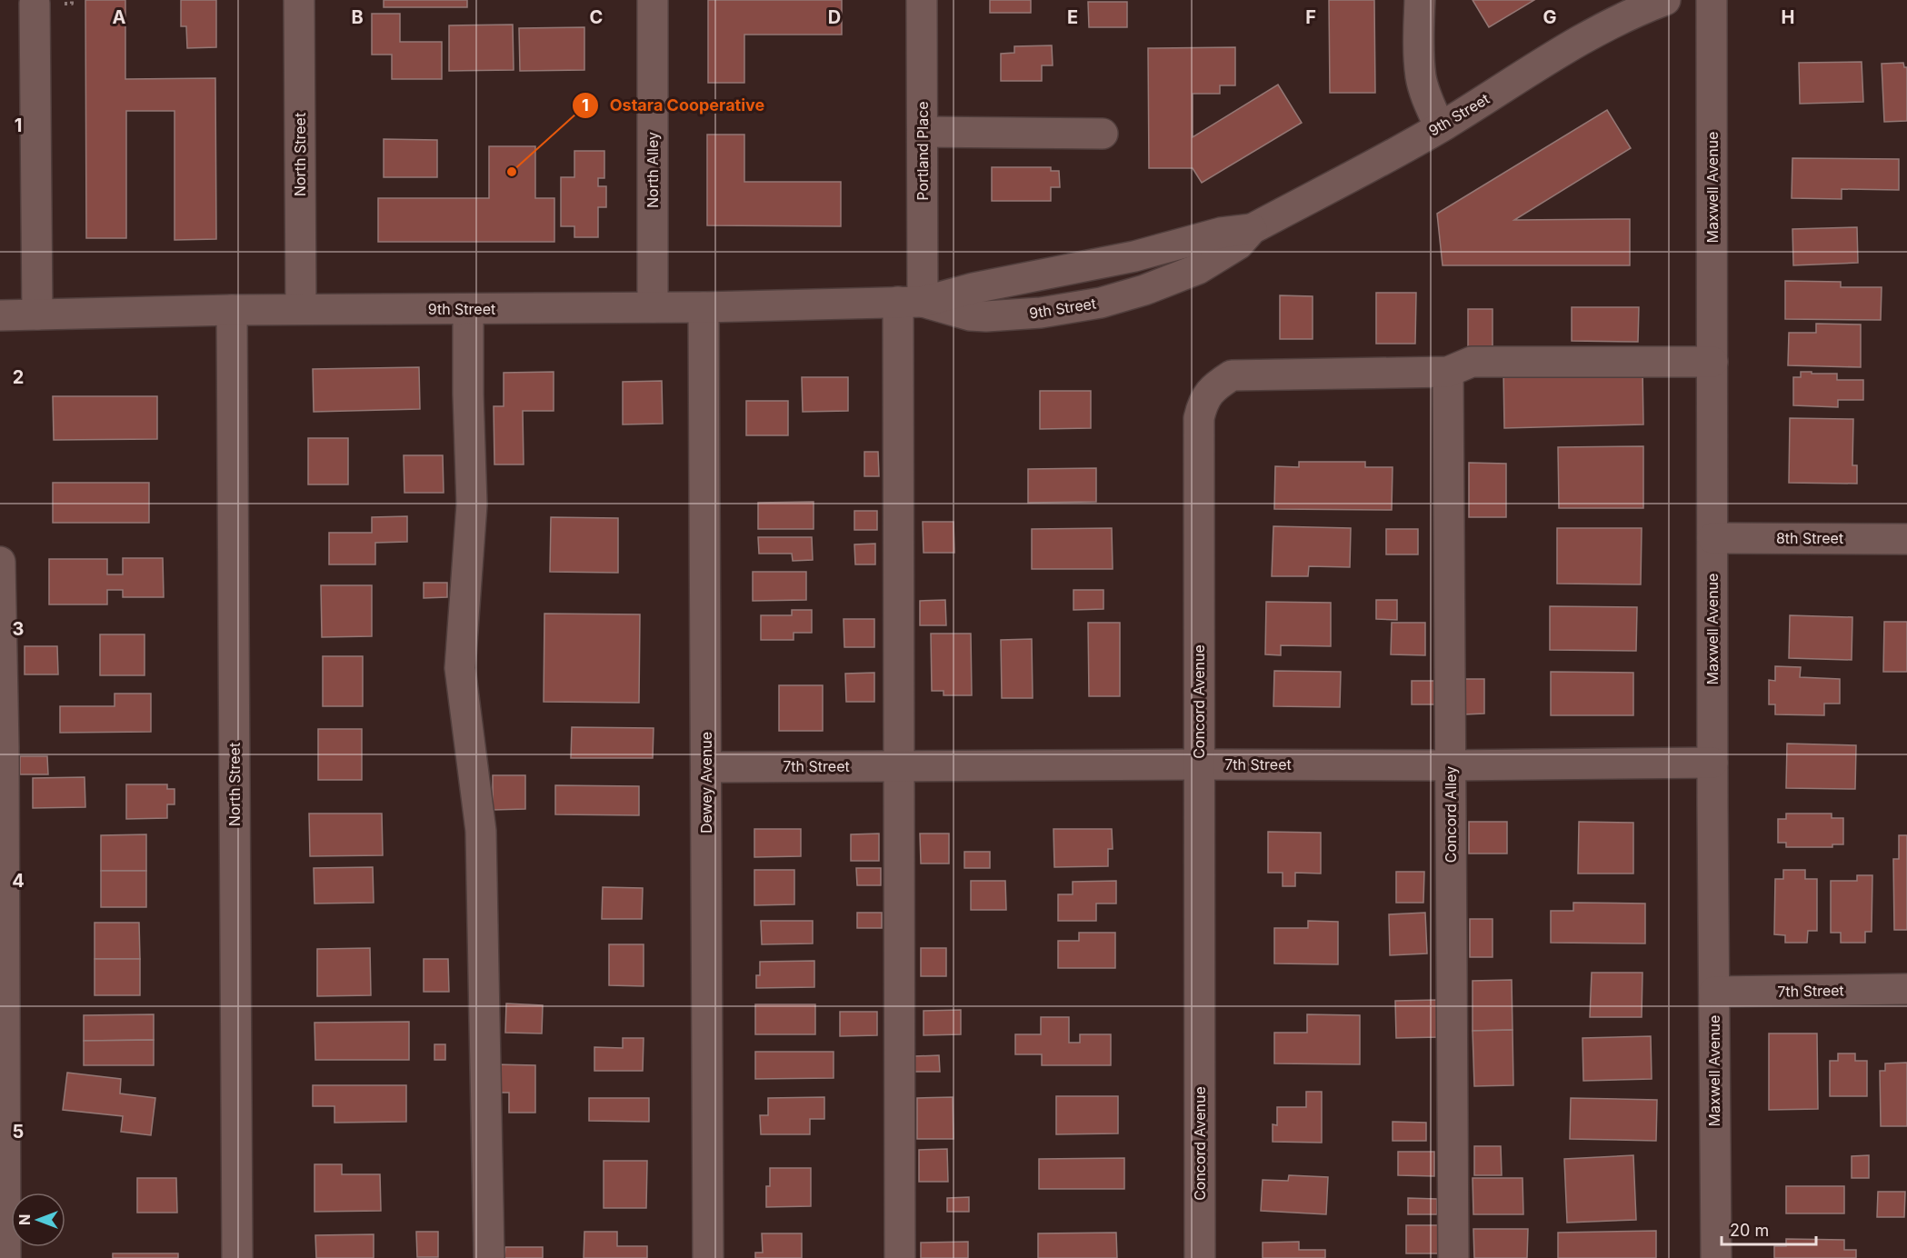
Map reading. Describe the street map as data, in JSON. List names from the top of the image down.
{
  "streets": {
    "street": [
      "9th Street",
      "Portland Place",
      "North Street",
      "North Alley",
      "Maxwell Avenue",
      "8th Street",
      "Concord Avenue",
      "7th Street",
      "Dewey Avenue",
      "Concord Alley"
    ]
  },
  "crossings": [
    ["9th Street", "Portland Place"],
    ["9th Street", "North Street"],
    ["9th Street", "North Alley"],
    ["9th Street", "Dewey Avenue"],
    ["Portland Place", "7th Street"],
    ["Maxwell Avenue", "8th Street"],
    ["Maxwell Avenue", "Concord Avenue"],
    ["Maxwell Avenue", "7th Street"],
    ["Concord Avenue", "7th Street"],
    ["Concord Avenue", "Concord Alley"],
    ["7th Street", "Dewey Avenue"],
    ["7th Street", "Concord Alley"]
  ],
  "places": ["Ostara Cooperative"],
  "scale_bar": "20 m",
  "north": "left",
  "grid": {
    "columns": [
      "A",
      "B",
      "C",
      "D",
      "E",
      "F",
      "G",
      "H"
    ],
    "rows": [
      "1",
      "2",
      "3",
      "4",
      "5"
    ]
  }
}
